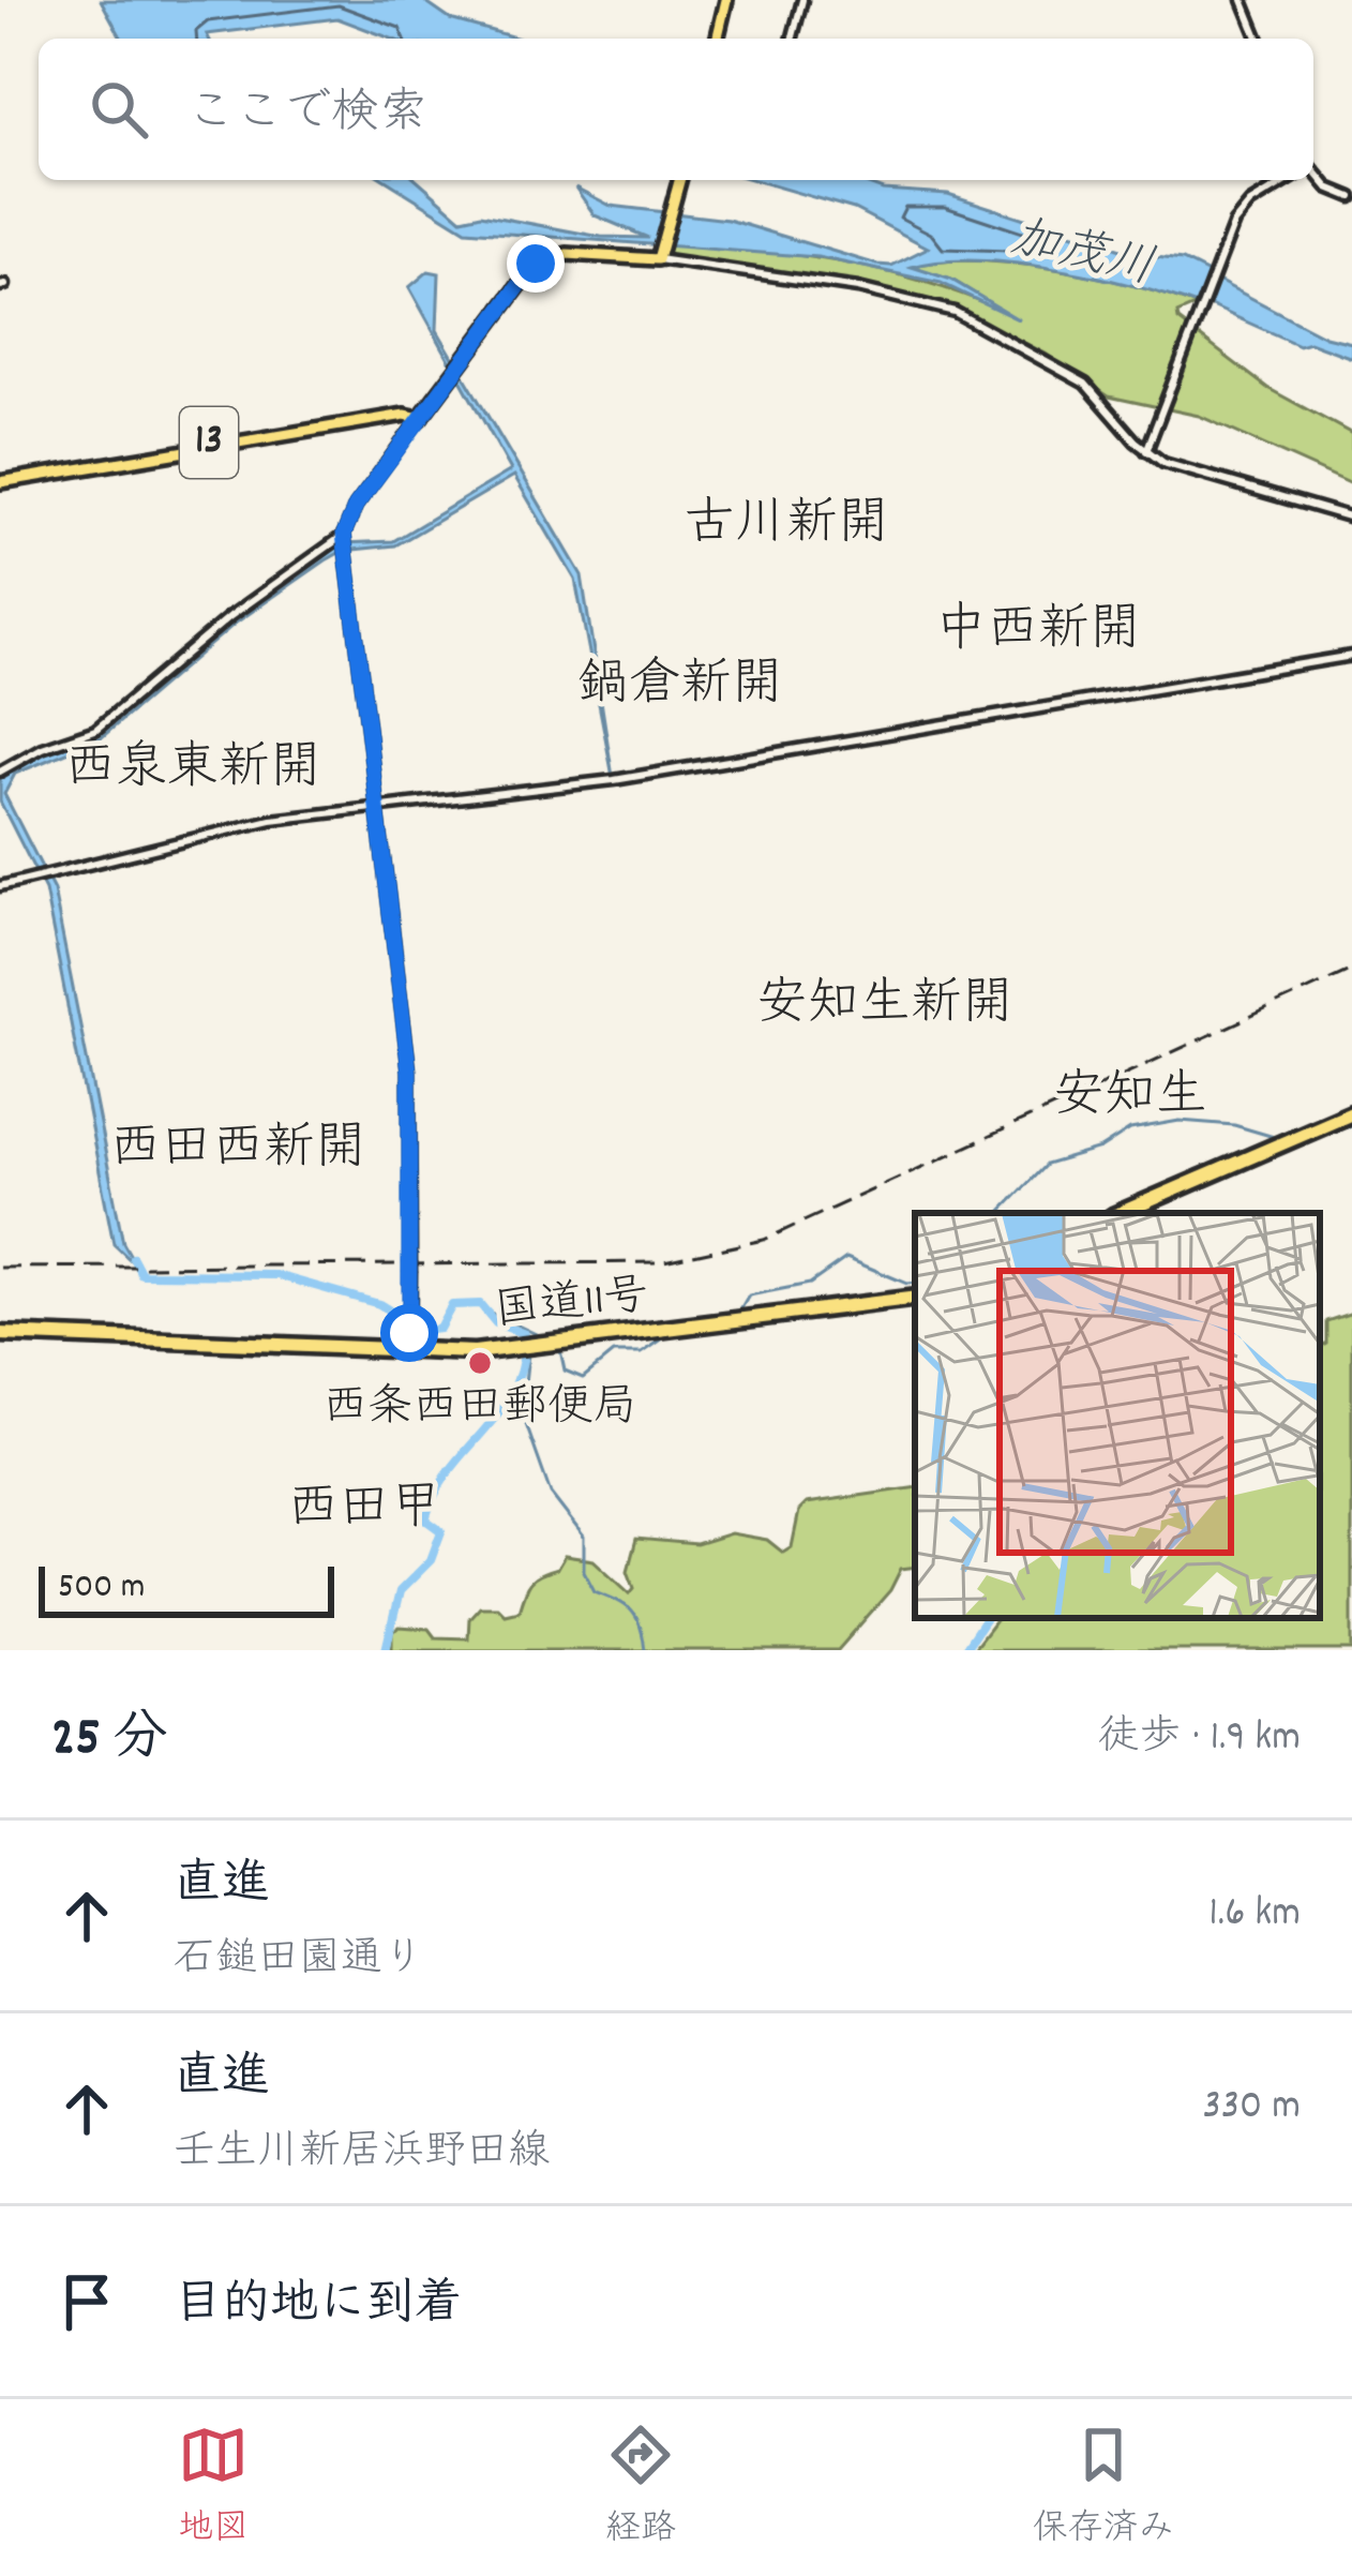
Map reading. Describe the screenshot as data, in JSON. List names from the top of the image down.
{
  "streets": {
    "highway": ["国道11号"],
    "main road": ["13"]
  },
  "districts": [
    "古川新開",
    "中西新開",
    "鍋倉新開",
    "西泉東新開",
    "安知生新開",
    "安知生",
    "西田西新開",
    "西田甲"
  ],
  "water": ["加茂川"],
  "places": ["西条西田郵便局"],
  "scale_bar": "500 m",
  "page": {
    "search": "ここで検索",
    "scale": "500 m",
    "heading": ["25 分", "徒歩 · 1.9 km"],
    "list": [
      ["直進", "石鎚田園通り", "1.6 km"],
      ["直進", "壬生川新居浜野田線", "330 m"],
      "目的地に到着"
    ],
    "nav": ["地図", "経路", "保存済み"]
  }
}
